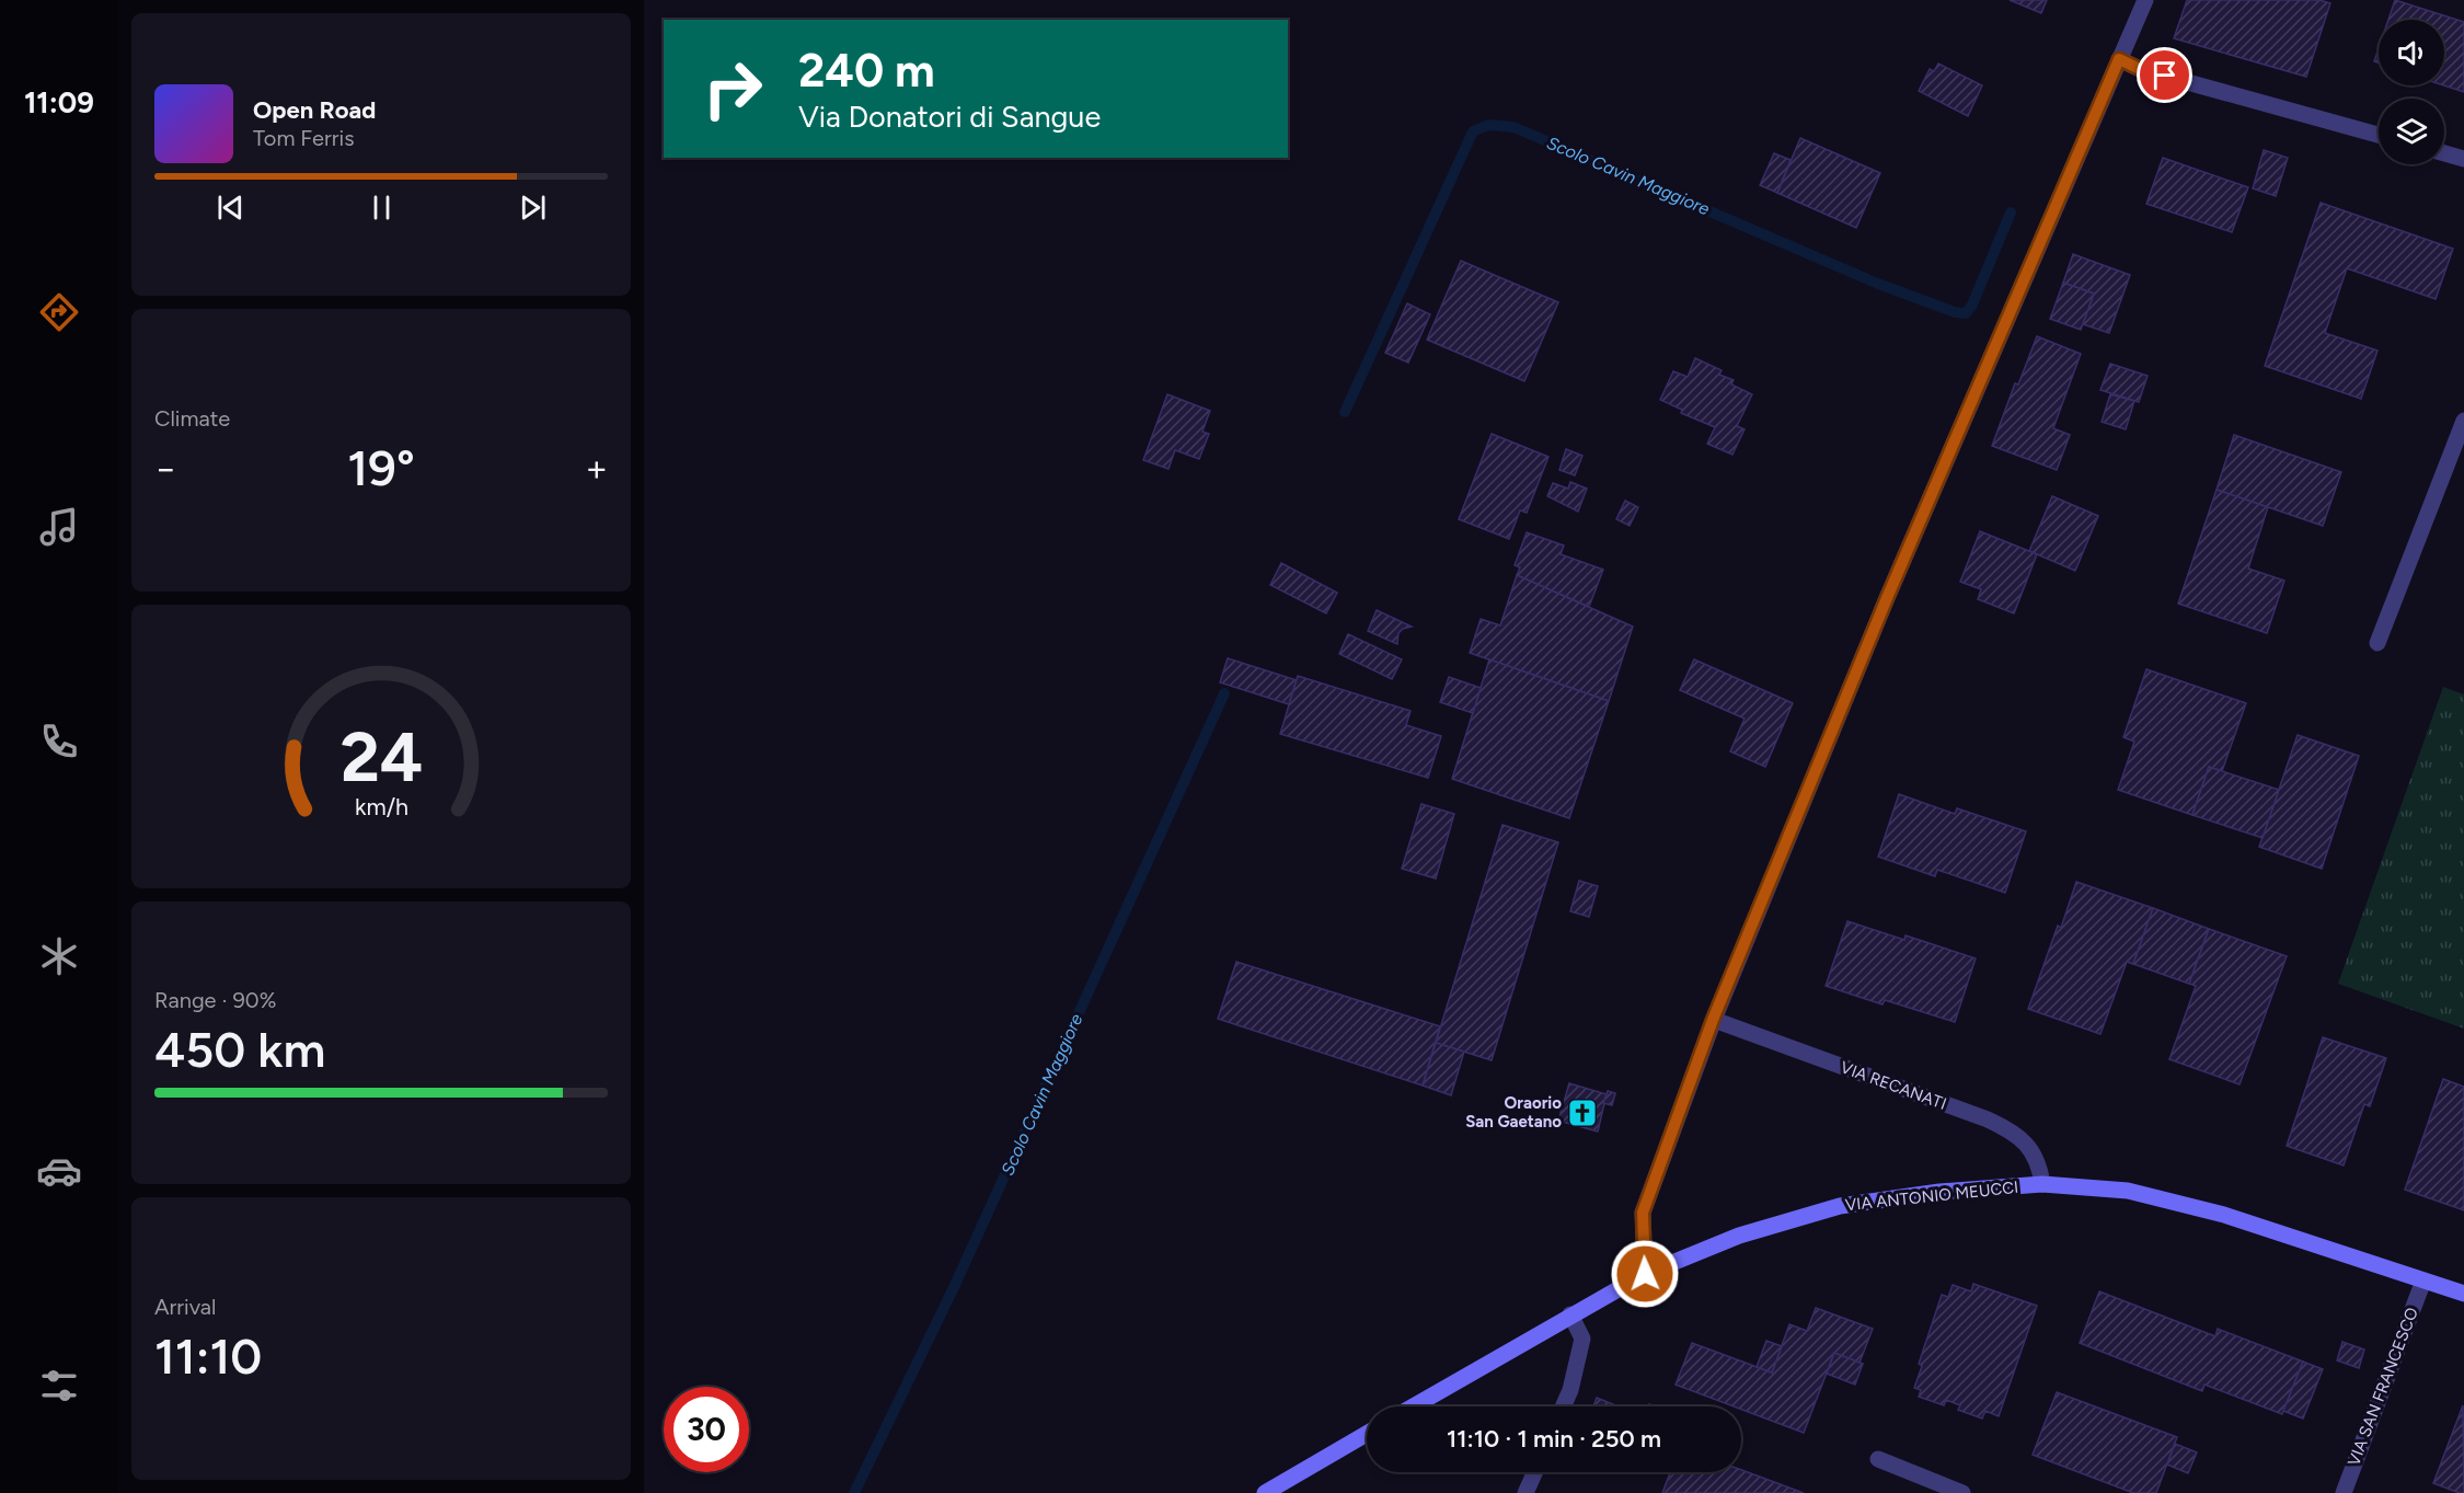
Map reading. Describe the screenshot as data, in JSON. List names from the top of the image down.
{
  "streets": {
    "main road": ["VIA ANTONIO MEUCCI"],
    "street": ["VIA RECANATI", "VIA SAN FRANCESCO"]
  },
  "crossings": [
    ["VIA RECANATI", "VIA ANTONIO MEUCCI"],
    ["VIA ANTONIO MEUCCI", "VIA SAN FRANCESCO"]
  ],
  "water": ["Scolo Cavin Maggiore"],
  "places": {
    "church": ["Oraorio San Gaetano"]
  },
  "page": {
    "tabs": "11:09",
    "turn": ["240 m", "Via Donatori di Sangue"],
    "song": ["Open Road", "Tom Ferris"],
    "tile": [
      "Climate",
      ["Range · 90%", "450 km"],
      ["Arrival", "11:10"]
    ],
    "heat": ["−", "19°", "+"],
    "limit": "30",
    "trip": "11:10 · 1 min · 250 m",
    "gauge": ["24", "km/h"]
  }
}
